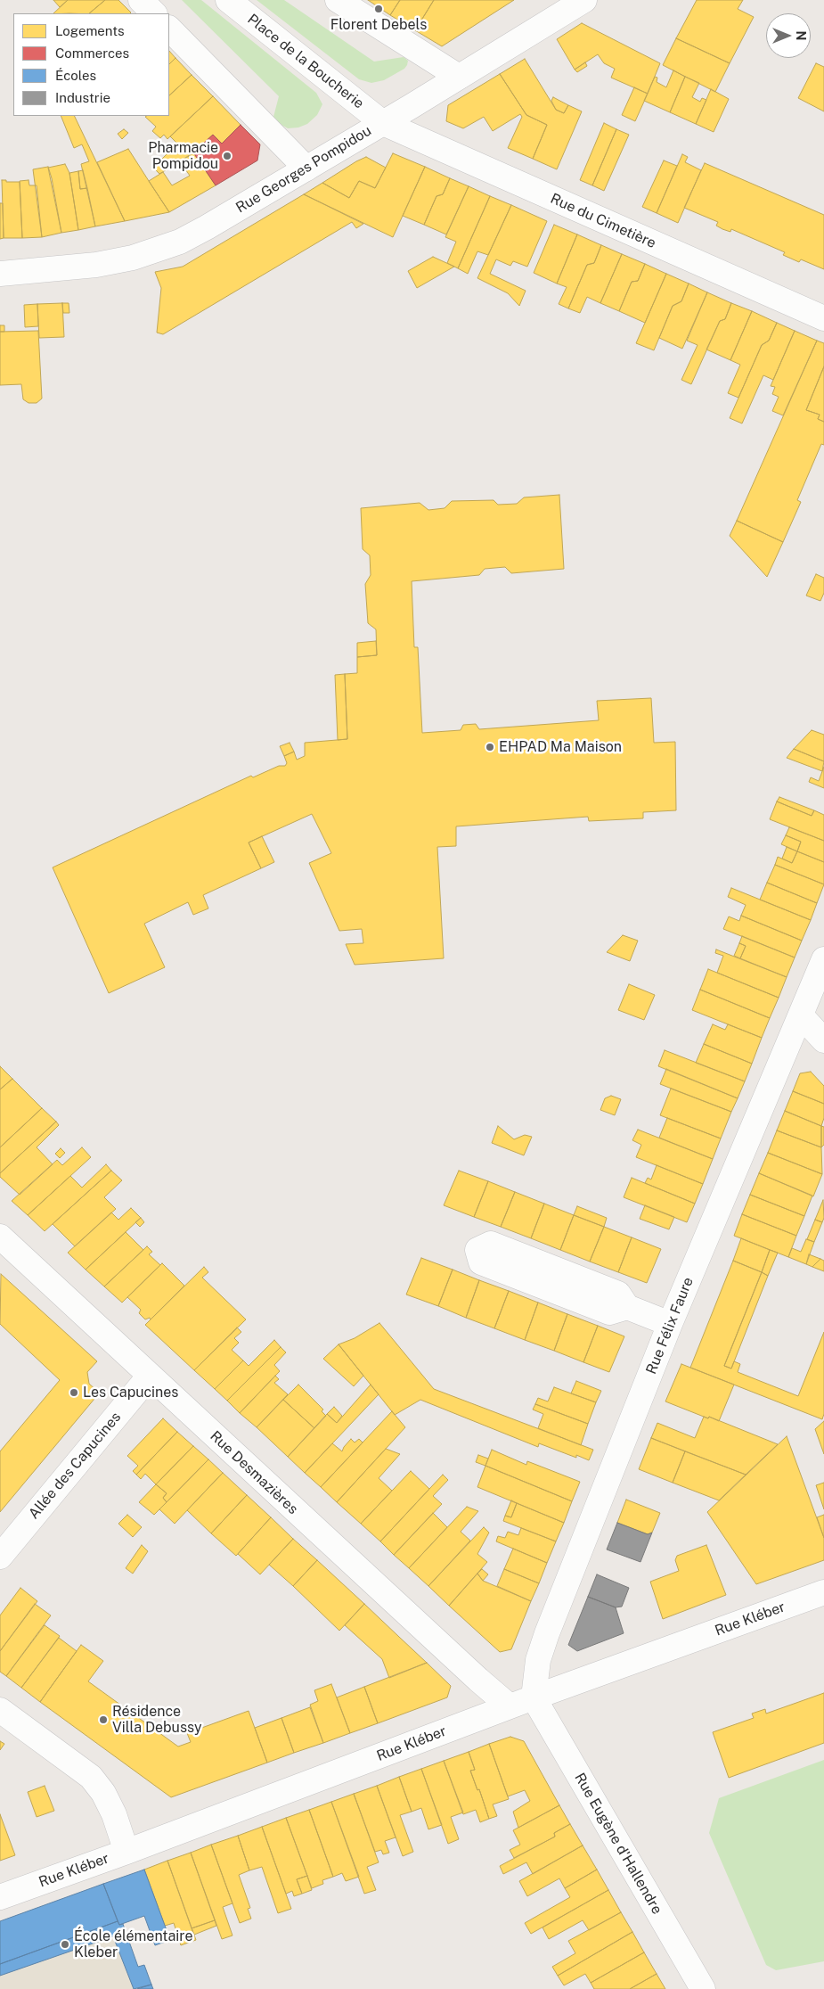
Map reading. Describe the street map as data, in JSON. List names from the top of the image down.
{
  "streets": {
    "street": [
      "Place de la Boucherie",
      "Rue Georges Pompidou",
      "Rue du Cimetière",
      "Rue Félix Faure",
      "Allée des Capucines",
      "Rue Desmazières",
      "Rue Kléber",
      "Rue Eugène d'Hallendre"
    ]
  },
  "crossings": [
    ["Place de la Boucherie", "Rue Georges Pompidou"],
    ["Place de la Boucherie", "Rue du Cimetière"],
    ["Rue Georges Pompidou", "Rue du Cimetière"],
    ["Rue Félix Faure", "Rue Kléber"],
    ["Rue Félix Faure", "Rue Eugène d'Hallendre"],
    ["Allée des Capucines", "Rue Desmazières"],
    ["Rue Desmazières", "Rue Kléber"],
    ["Rue Kléber", "Rue Eugène d'Hallendre"]
  ],
  "places": [
    "Florent Debels",
    "Pharmacie Pompidou",
    "EHPAD Ma Maison",
    "Les Capucines",
    "Résidence Villa Debussy",
    "École élémentaire Kleber"
  ],
  "legend": [
    "Logements",
    "Commerces",
    "Écoles",
    "Industrie"
  ],
  "north": "right"
}
